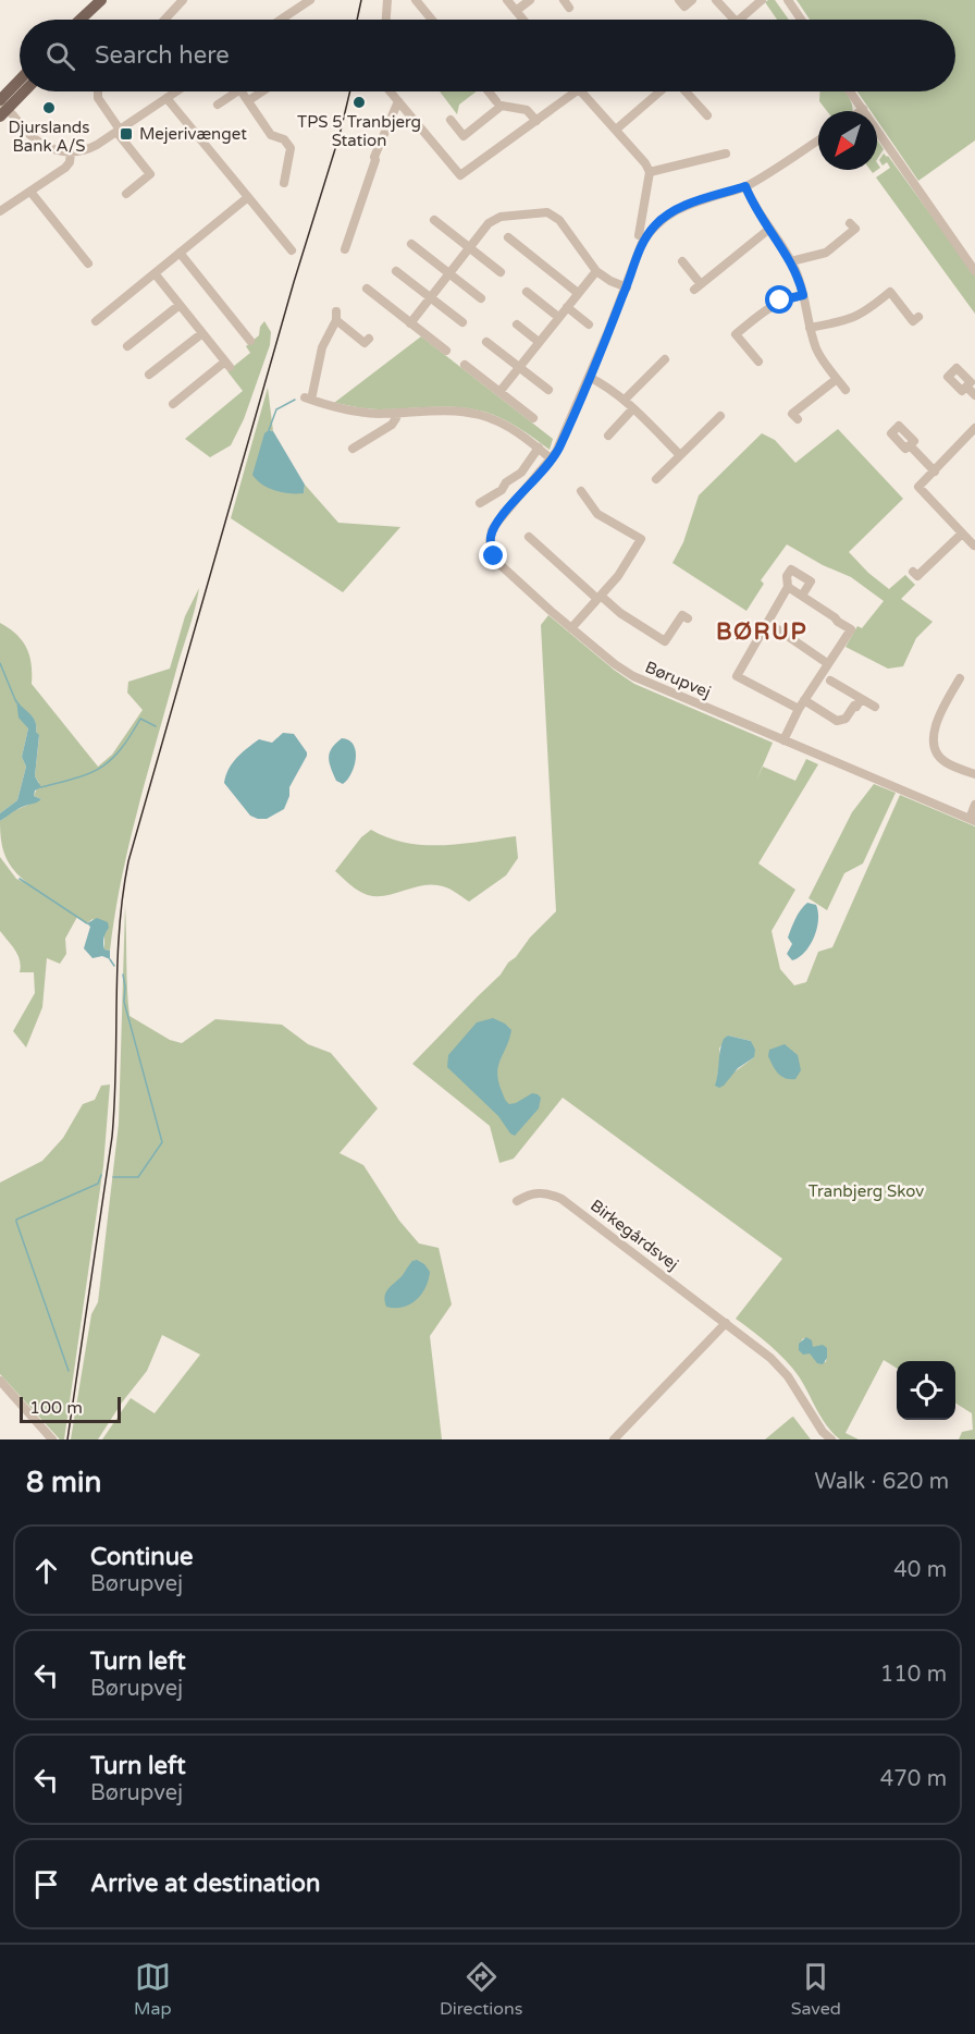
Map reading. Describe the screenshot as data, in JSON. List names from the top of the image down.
{
  "streets": {
    "street": ["Børupvej", "Birkegårdsvej"]
  },
  "districts": ["BØRUP"],
  "parks": ["Tranbjerg Skov"],
  "places": {
    "other": ["TPS 5 Tranbjerg Station", "Djurslands Bank A/S"],
    "transit": ["Mejerivænget"]
  },
  "scale_bar": "100 m",
  "north": "bottom left",
  "page": {
    "search": "Search here",
    "scale": "100 m",
    "heading": ["8 min", "Walk · 620 m"],
    "list": [
      ["Continue", "Børupvej", "40 m"],
      ["Turn left", "Børupvej", "110 m"],
      ["Turn left", "Børupvej", "470 m"],
      "Arrive at destination"
    ],
    "nav": ["Map", "Directions", "Saved"]
  }
}
